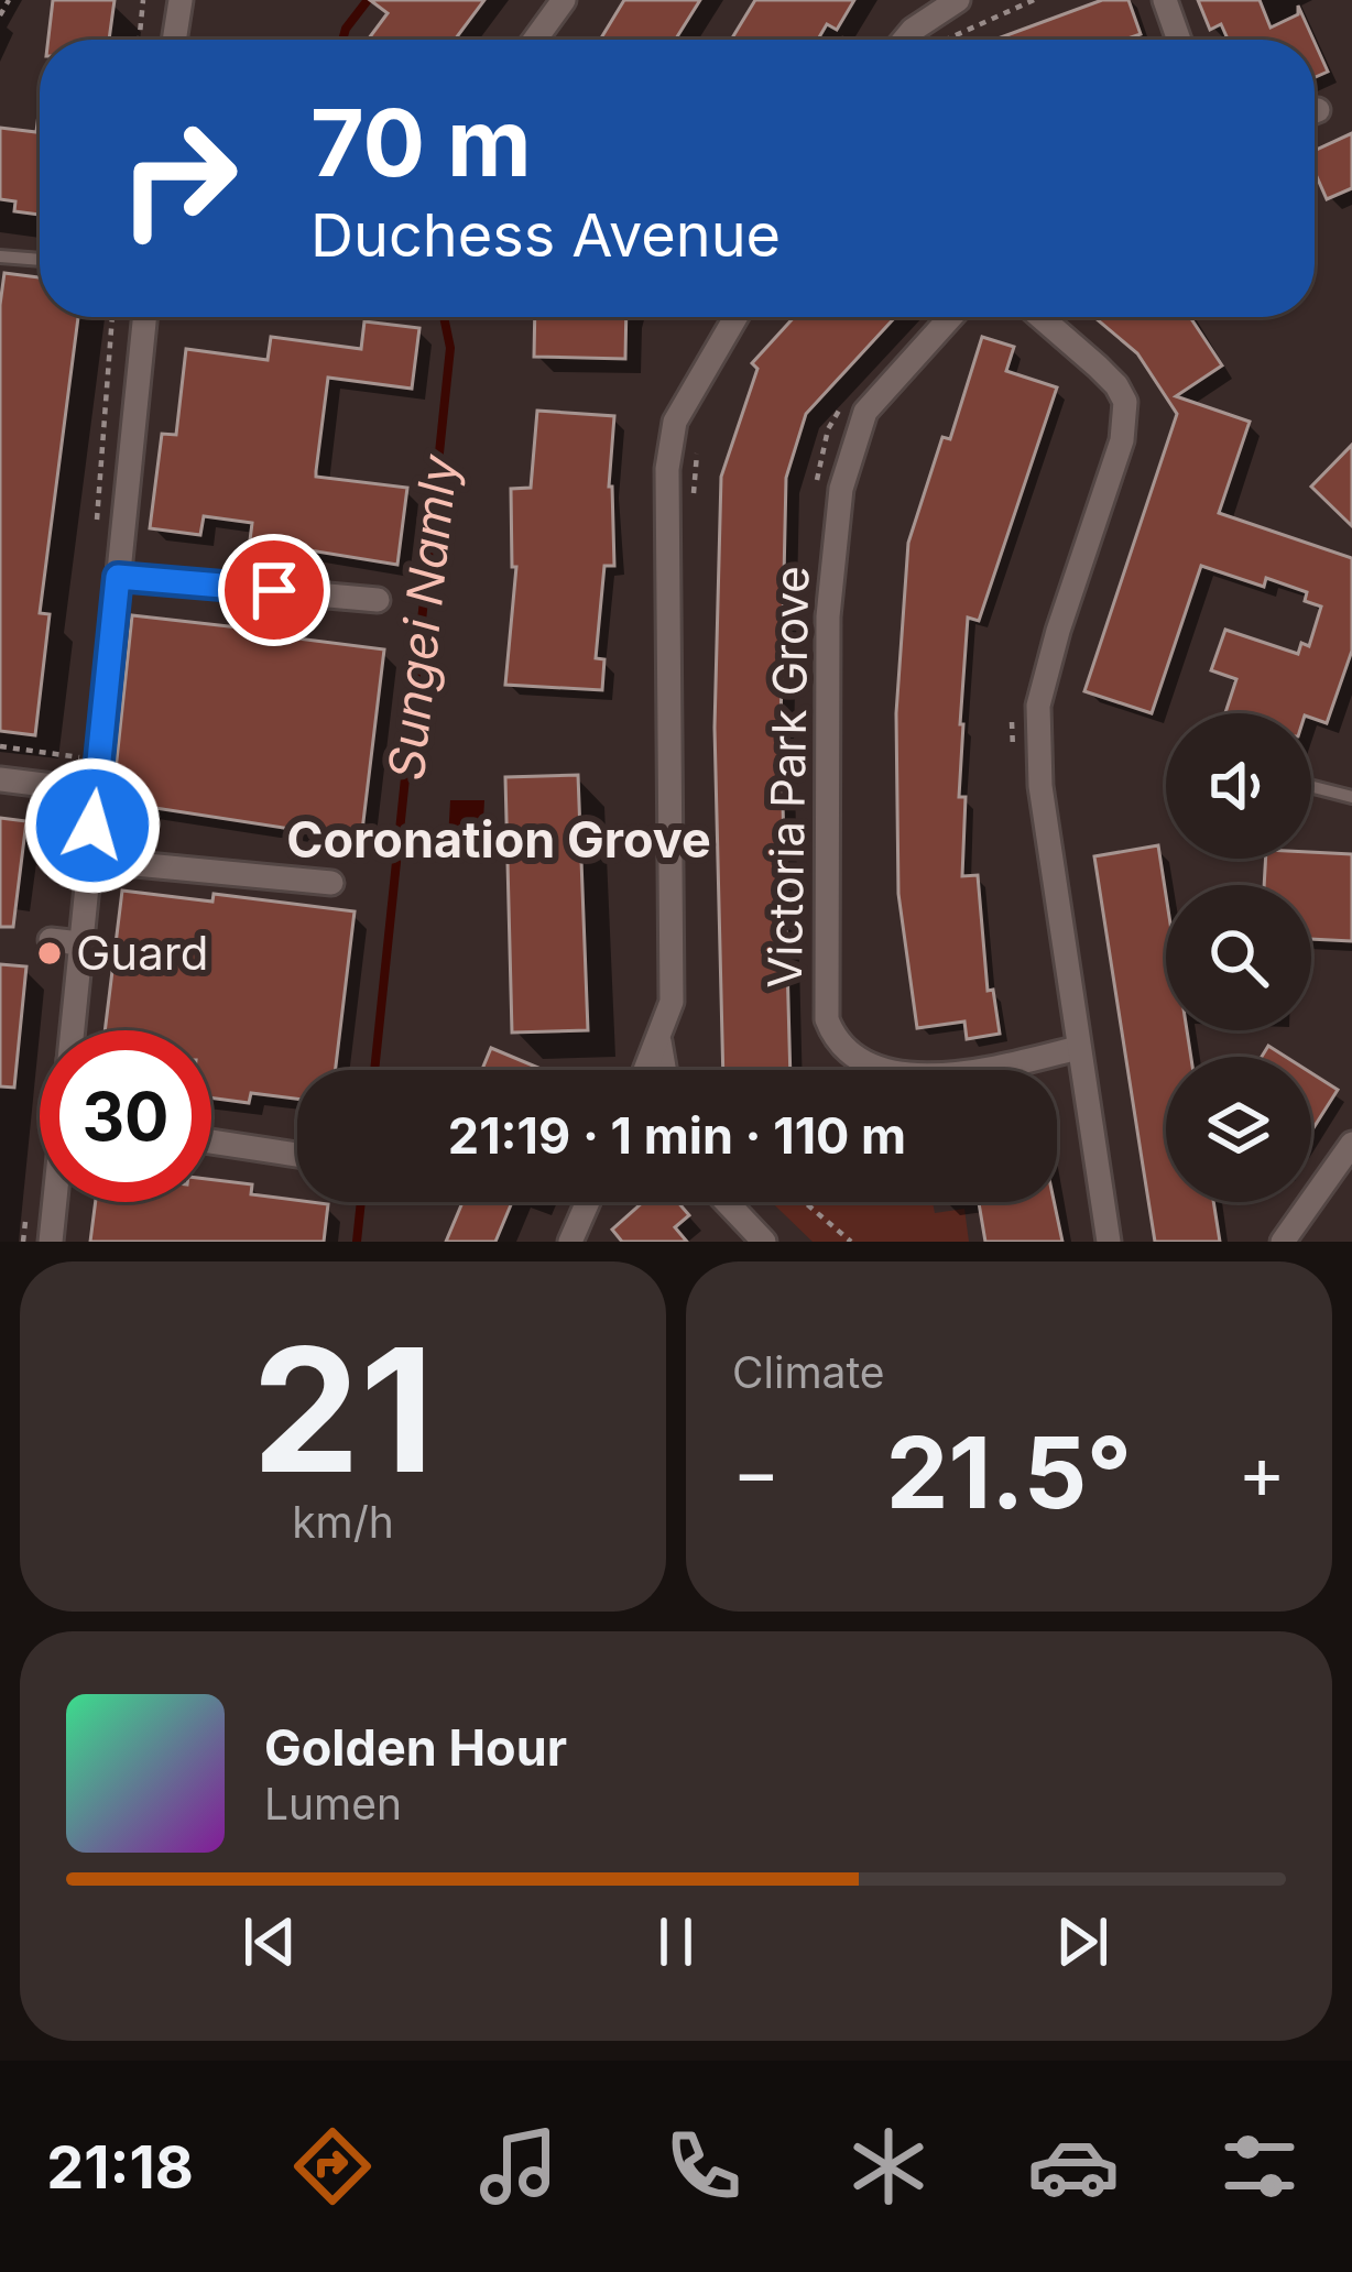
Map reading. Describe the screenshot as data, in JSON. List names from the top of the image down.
{
  "streets": {
    "street": ["Victoria Park Grove"]
  },
  "districts": ["Coronation Grove"],
  "water": ["Sungei Namly"],
  "places": ["Guard"],
  "page": {
    "turn": ["70 m", "Duchess Avenue"],
    "limit": "30",
    "trip": "21:19 · 1 min · 110 m",
    "tile": [
      ["21", "km/h"],
      "Climate"
    ],
    "heat": ["−", "21.5°", "+"],
    "song": ["Golden Hour", "Lumen"],
    "tabs": "21:18"
  }
}
